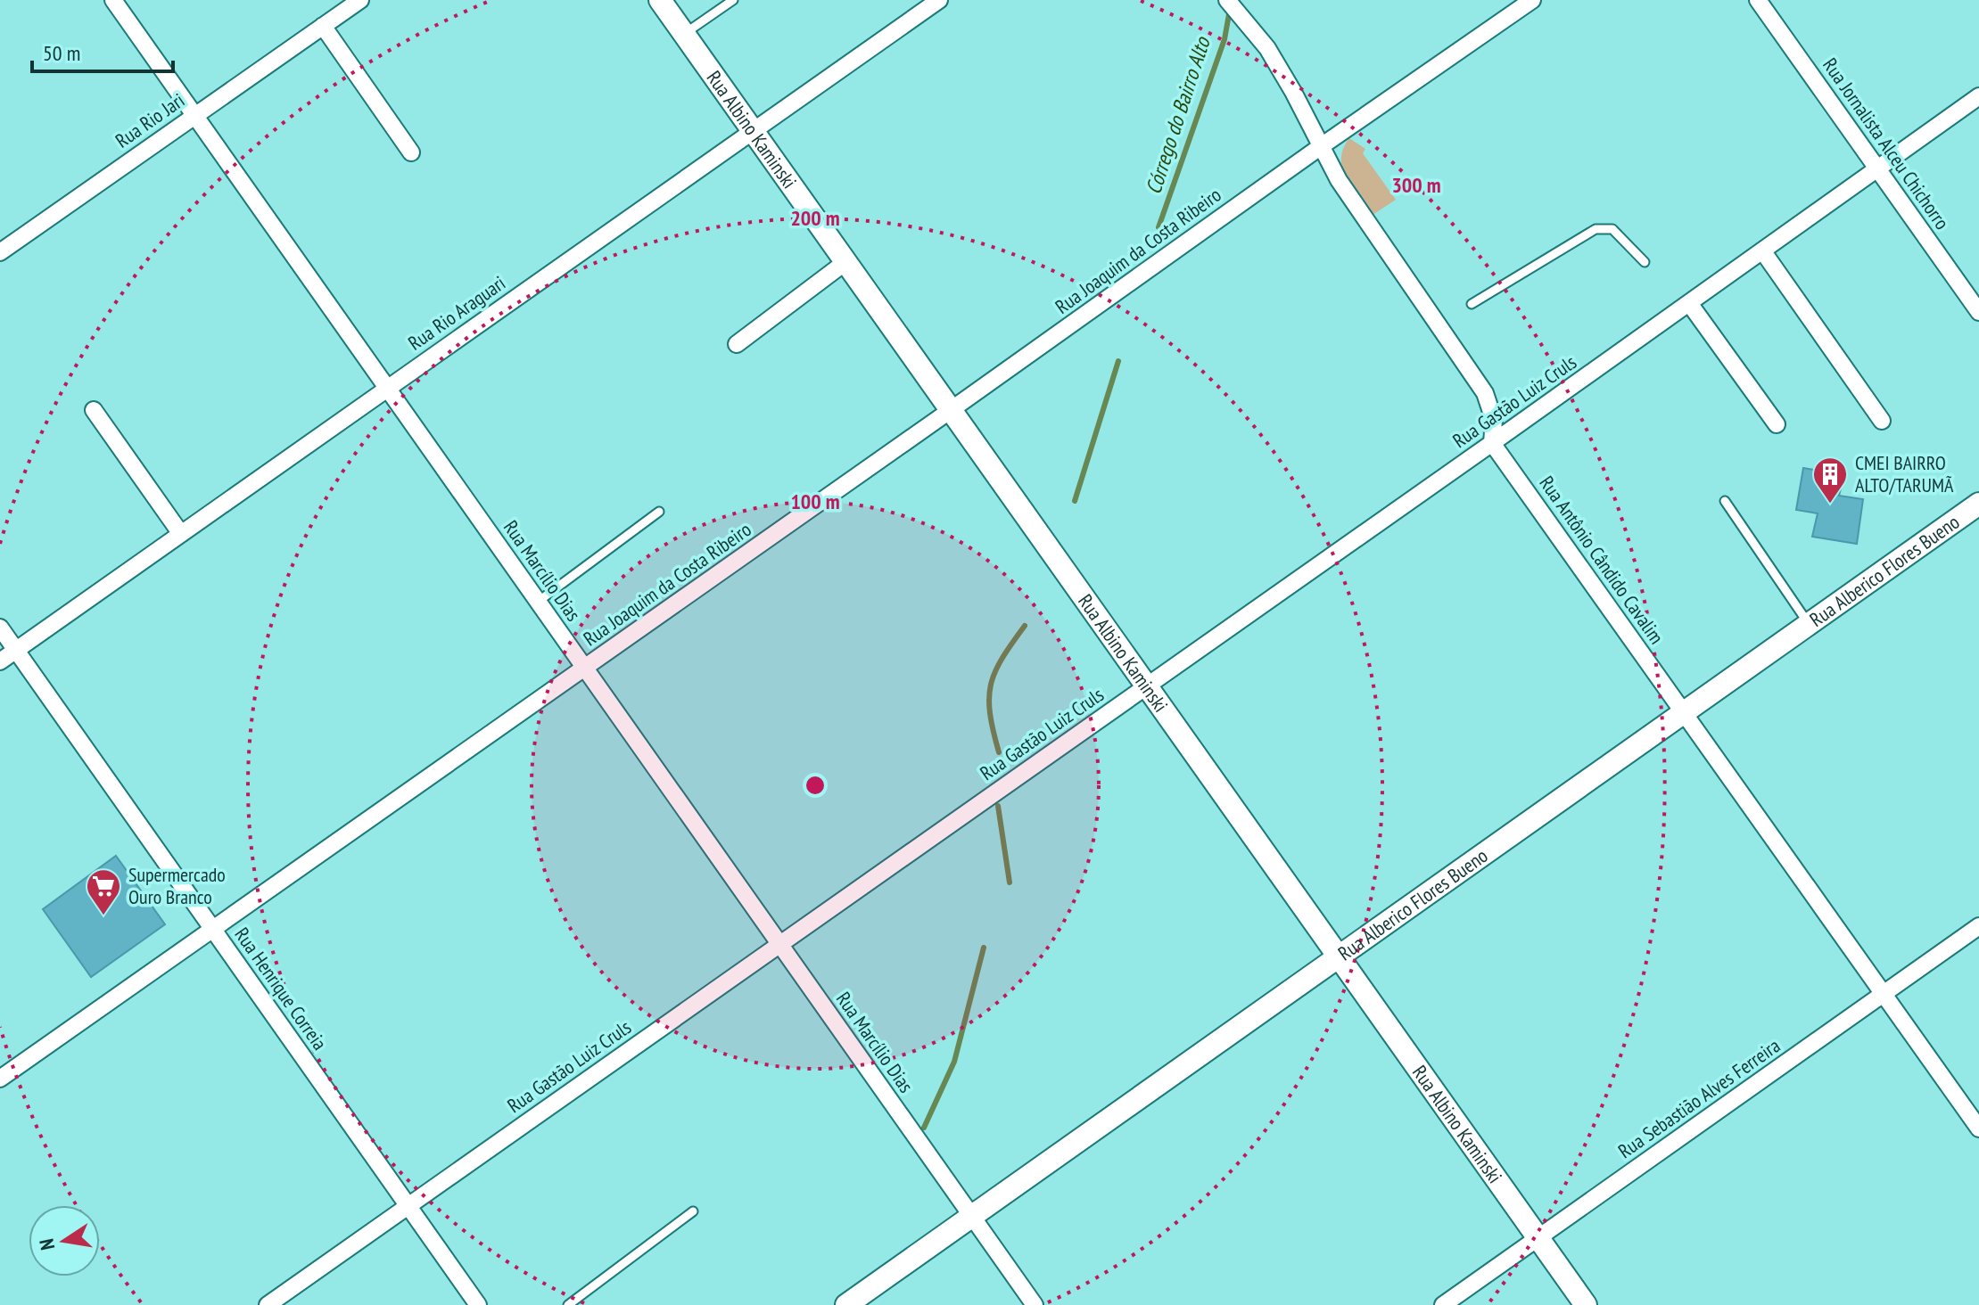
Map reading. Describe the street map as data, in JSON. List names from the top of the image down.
{
  "streets": {
    "street": [
      "Rua Rio Jari",
      "Rua Albino Kaminski",
      "Rua Jornalista Alceu Chichorro",
      "Rua Joaquim da Costa Ribeiro",
      "Rua Rio Araguari",
      "Rua Gastão Luiz Cruls",
      "Rua Antônio Cândido Cavalim",
      "Rua Marcílio Dias",
      "Rua Alberico Flores Bueno",
      "Rua Henrique Correia",
      "Rua Sebastião Alves Ferreira"
    ]
  },
  "crossings": [
    ["Rua Rio Jari", "Rua Marcílio Dias"],
    ["Rua Albino Kaminski", "Rua Joaquim da Costa Ribeiro"],
    ["Rua Albino Kaminski", "Rua Rio Araguari"],
    ["Rua Albino Kaminski", "Rua Gastão Luiz Cruls"],
    ["Rua Albino Kaminski", "Rua Alberico Flores Bueno"],
    ["Rua Albino Kaminski", "Rua Sebastião Alves Ferreira"],
    ["Rua Jornalista Alceu Chichorro", "Rua Gastão Luiz Cruls"],
    ["Rua Joaquim da Costa Ribeiro", "Rua Marcílio Dias"],
    ["Rua Joaquim da Costa Ribeiro", "Rua Henrique Correia"],
    ["Rua Rio Araguari", "Rua Marcílio Dias"],
    ["Rua Rio Araguari", "Rua Henrique Correia"],
    ["Rua Gastão Luiz Cruls", "Rua Antônio Cândido Cavalim"],
    ["Rua Gastão Luiz Cruls", "Rua Marcílio Dias"],
    ["Rua Gastão Luiz Cruls", "Rua Henrique Correia"],
    ["Rua Antônio Cândido Cavalim", "Rua Alberico Flores Bueno"],
    ["Rua Antônio Cândido Cavalim", "Rua Sebastião Alves Ferreira"],
    ["Rua Marcílio Dias", "Rua Alberico Flores Bueno"]
  ],
  "water": ["Córrego do Bairro Alto"],
  "places": {
    "building": ["CMEI BAIRRO ALTO/TARUMÃ"],
    "supermarket": ["Supermercado Ouro Branco"]
  },
  "scale_bar": "50 m",
  "north": "left",
  "rings": ["300 m", "200 m", "100 m"]
}
